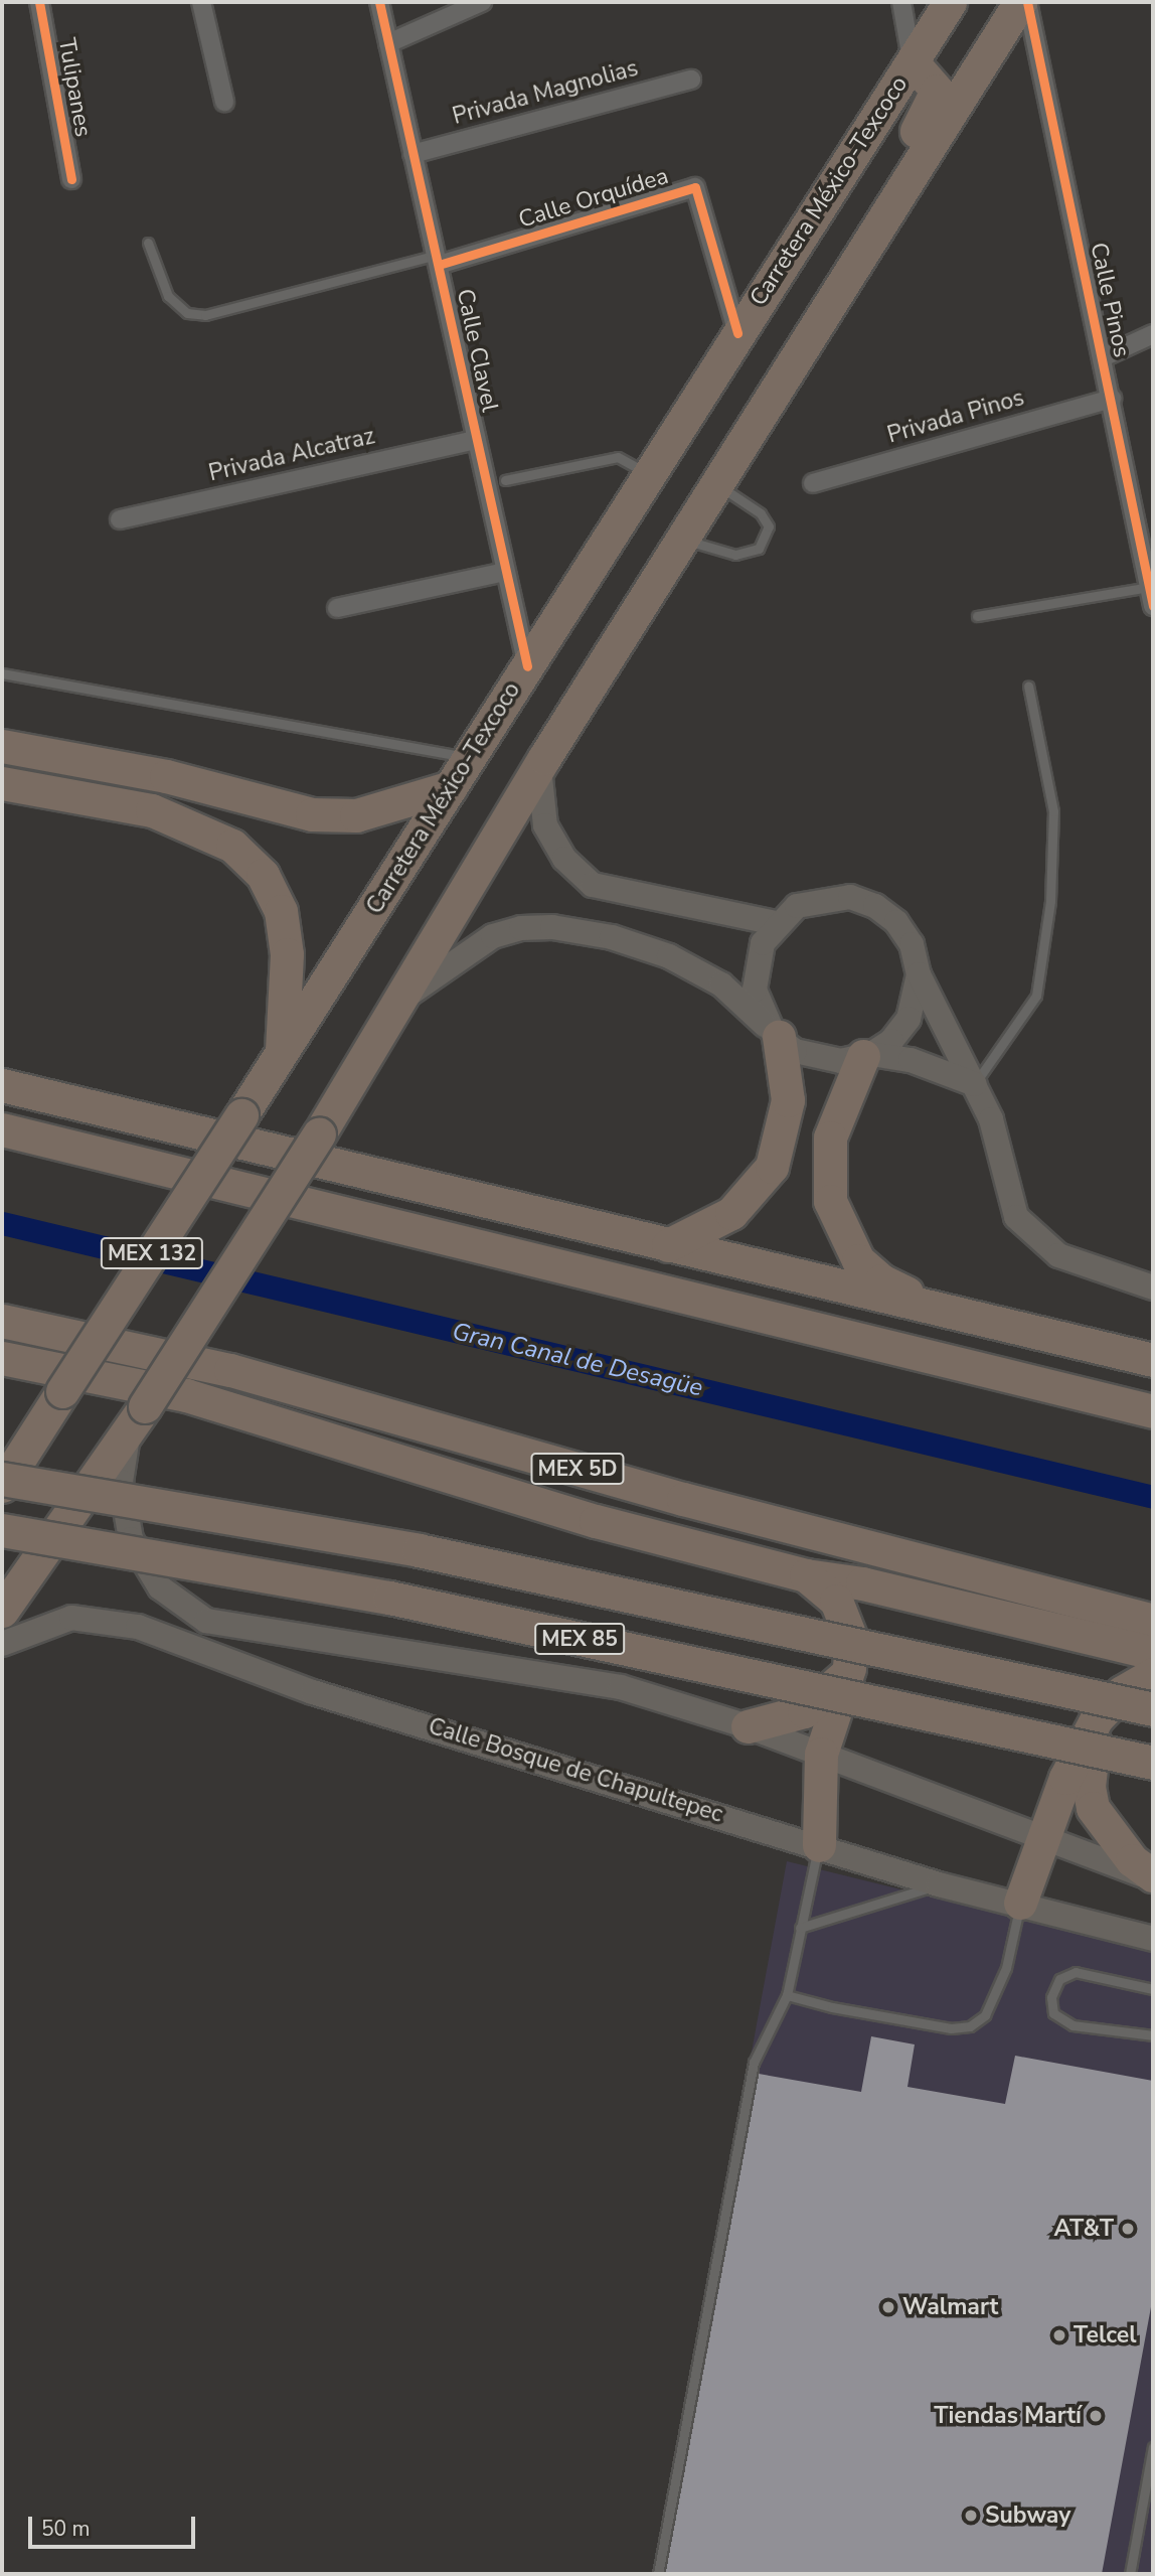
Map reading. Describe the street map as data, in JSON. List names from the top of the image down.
{
  "streets": {
    "highway": [
      "Carretera México-Texcoco",
      "MEX 132",
      "MEX 5D",
      "MEX 85"
    ],
    "main road": ["Calle Bosque de Chapultepec"],
    "street": [
      "Tulipanes",
      "Privada Magnolias",
      "Calle Orquídea",
      "Calle Pinos",
      "Calle Clavel",
      "Privada Pinos",
      "Privada Alcatraz"
    ]
  },
  "crossings": [
    ["Privada Magnolias", "Calle Clavel"],
    ["Carretera México-Texcoco", "Calle Orquídea"],
    ["Carretera México-Texcoco", "Calle Clavel"],
    ["Calle Orquídea", "Calle Clavel"],
    ["Calle Pinos", "Privada Pinos"],
    ["Calle Clavel", "Privada Alcatraz"]
  ],
  "water": ["Gran Canal de Desagüe"],
  "places": [
    "AT&T",
    "Walmart",
    "Telcel",
    "Tiendas Martí",
    "Subway"
  ],
  "scale_bar": "50 m"
}
